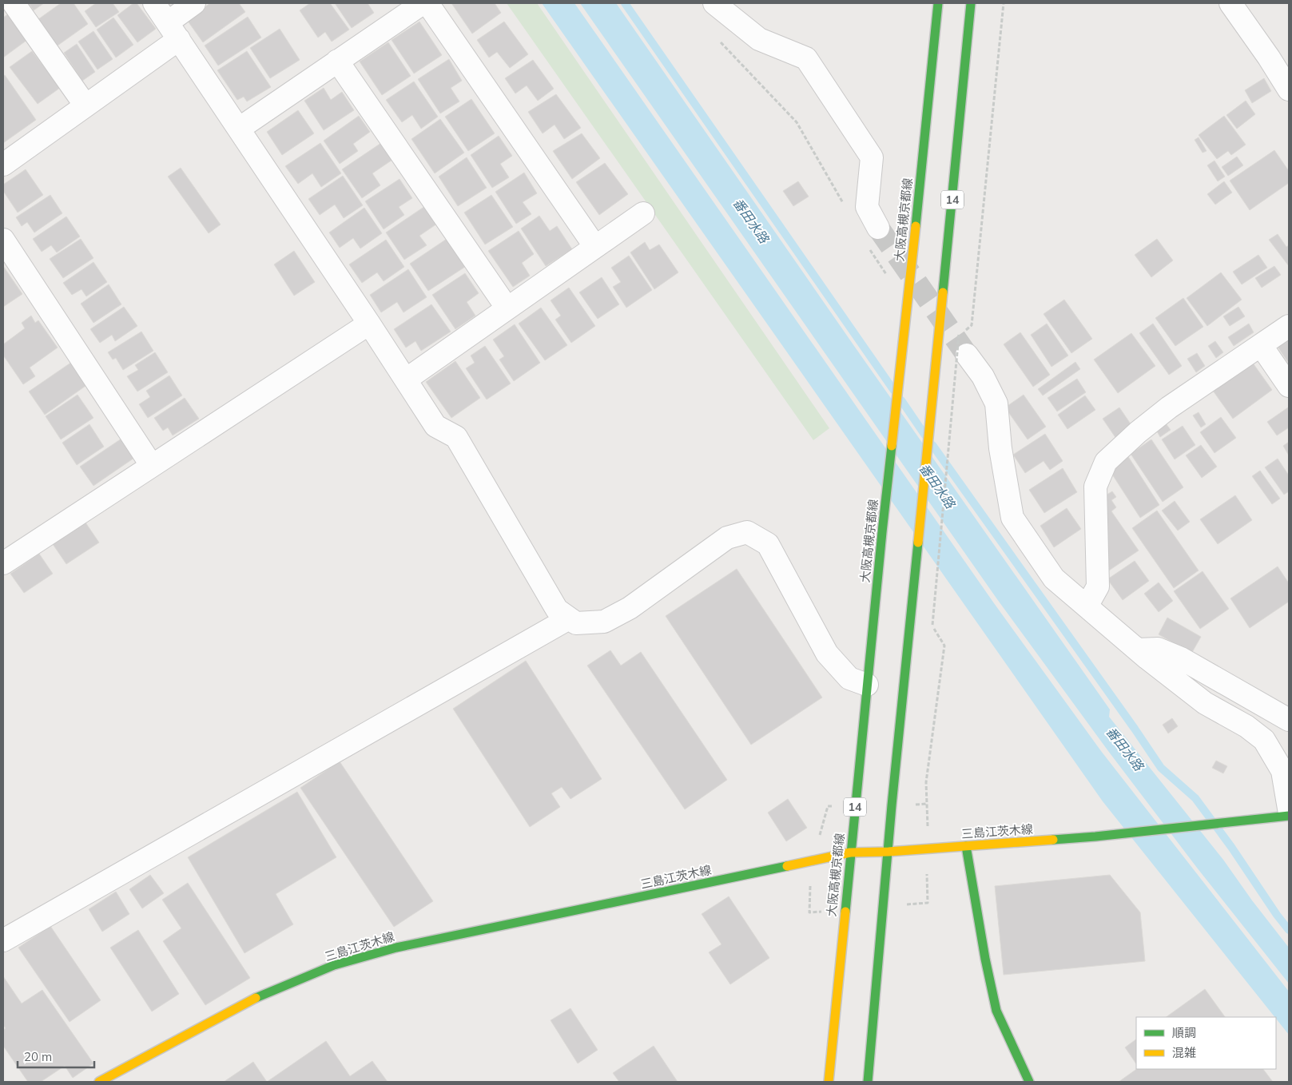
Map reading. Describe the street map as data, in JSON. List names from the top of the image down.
{
  "streets": {
    "main road": ["14", "大阪高槻京都線", "三島江茨木線"]
  },
  "crossings": [
    ["14", "三島江茨木線"],
    ["大阪高槻京都線", "三島江茨木線"]
  ],
  "water": ["番田水路"],
  "legend": ["順調", "混雑"],
  "scale_bar": "20 m"
}
